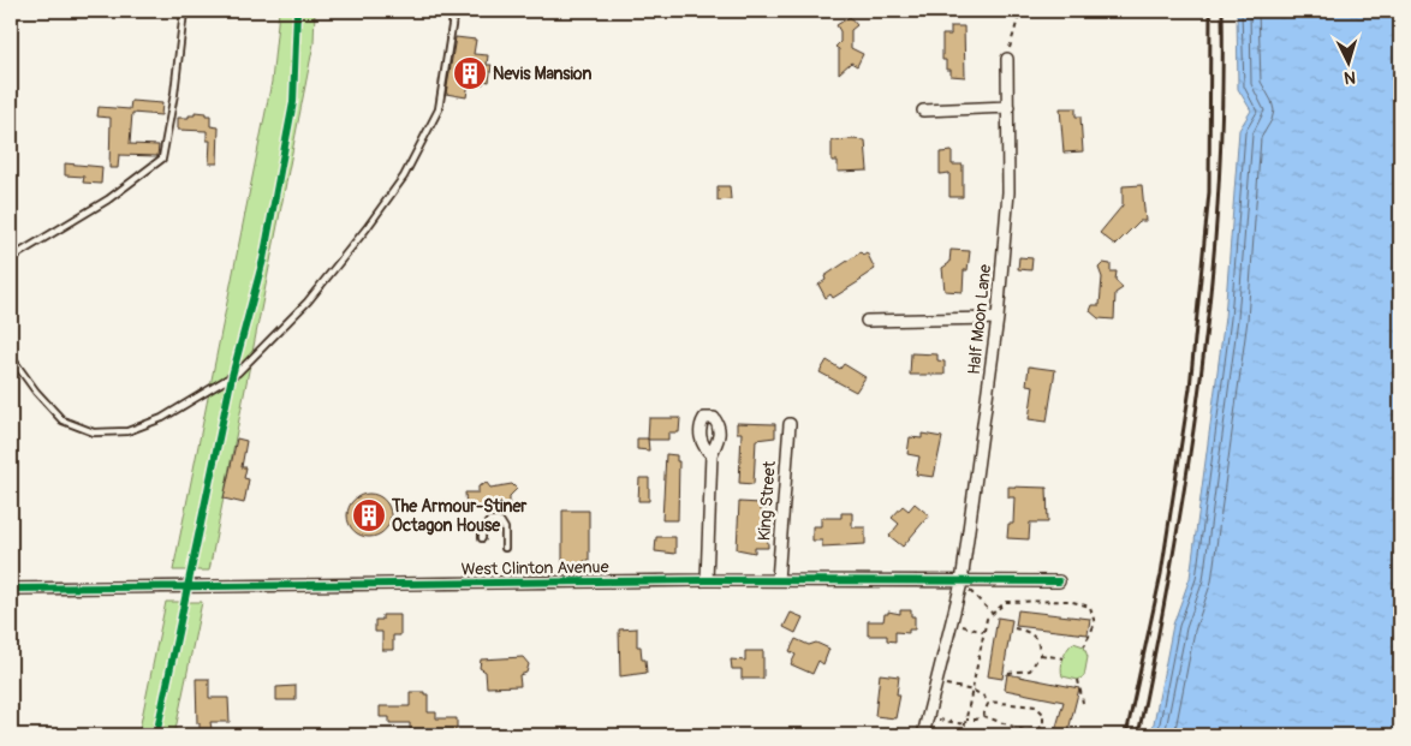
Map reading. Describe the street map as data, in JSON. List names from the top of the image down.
{
  "streets": {
    "street": ["Half Moon Lane", "King Street", "West Clinton Avenue"]
  },
  "crossings": [
    ["Half Moon Lane", "West Clinton Avenue"],
    ["King Street", "West Clinton Avenue"]
  ],
  "places": {
    "building": ["Nevis Mansion", "The Armour-Stiner Octagon House"]
  },
  "north": "bottom"
}
